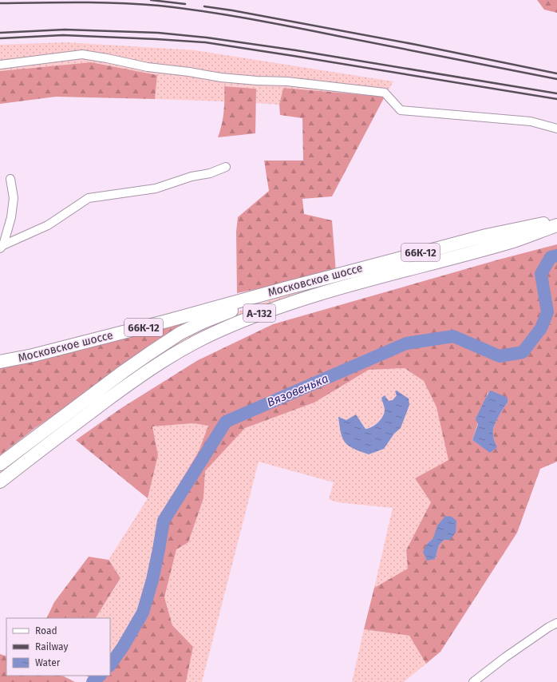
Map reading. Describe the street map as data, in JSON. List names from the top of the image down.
{
  "streets": {
    "main road": ["66К-12", "Московское шоссе", "А-132"]
  },
  "crossings": [
    ["Московское шоссе", "А-132"]
  ],
  "water": ["Вязовенька"],
  "legend": ["Road", "Railway", "Water"]
}
